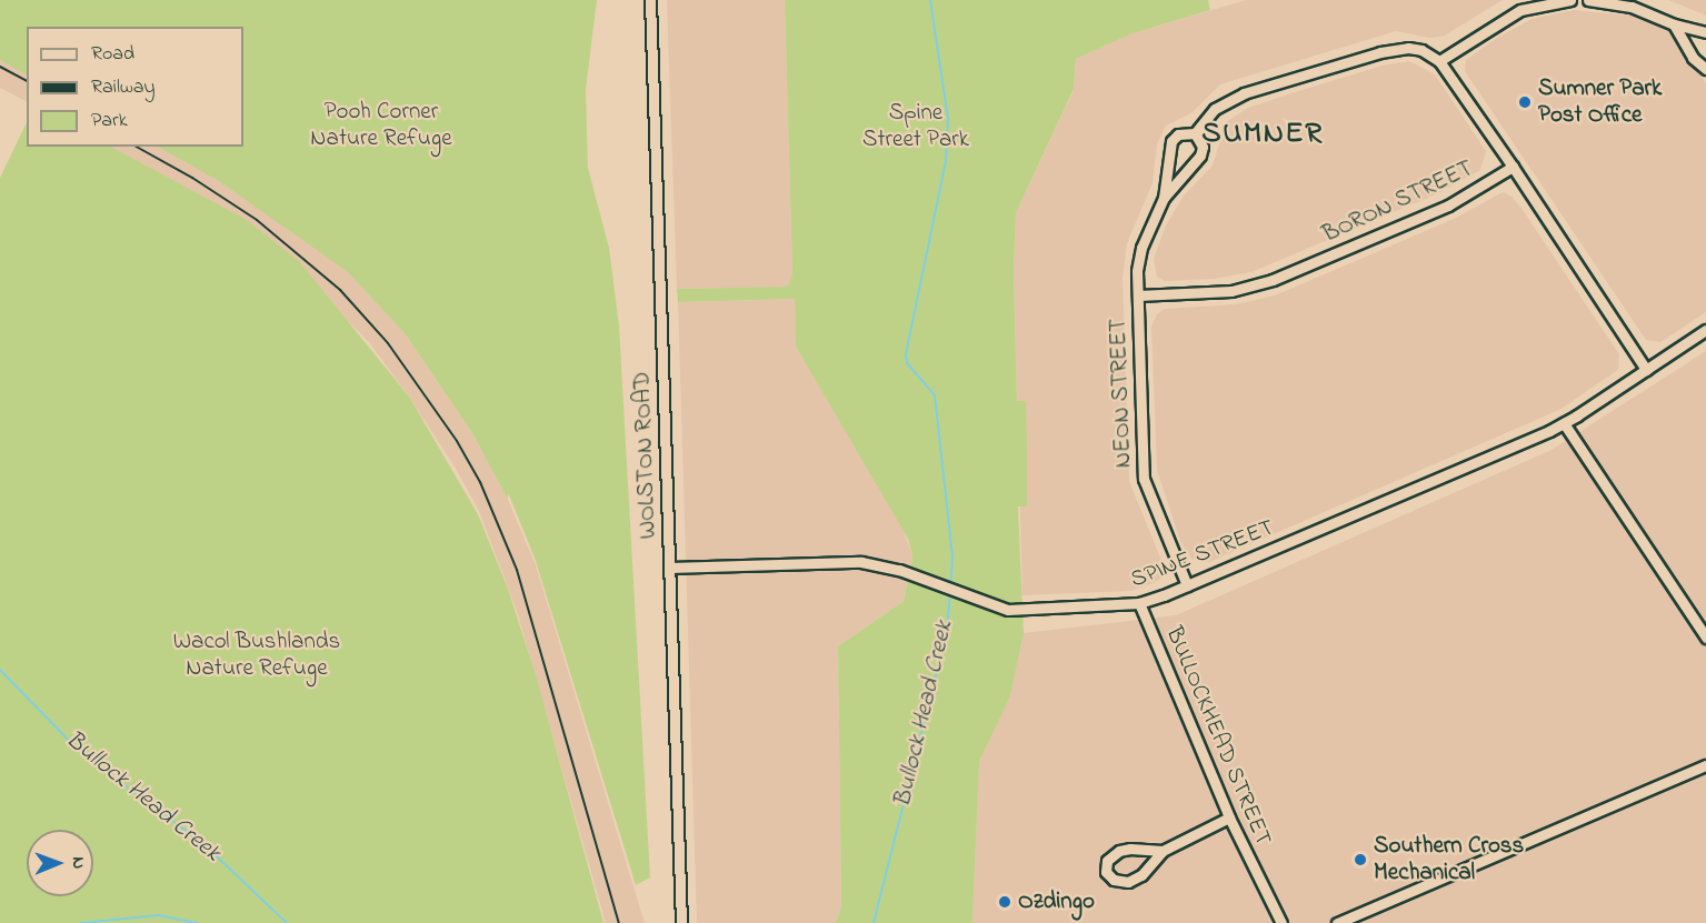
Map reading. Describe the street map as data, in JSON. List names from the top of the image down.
{
  "streets": {
    "street": [
      "BORON STREET",
      "NEON STREET",
      "WOLSTON ROAD",
      "SPINE STREET",
      "BULLOCKHEAD STREET"
    ]
  },
  "crossings": [
    ["BORON STREET", "NEON STREET"],
    ["NEON STREET", "SPINE STREET"],
    ["WOLSTON ROAD", "SPINE STREET"],
    ["SPINE STREET", "BULLOCKHEAD STREET"]
  ],
  "districts": ["SUMNER"],
  "water": ["Bullock Head Creek"],
  "parks": ["Pooh Corner Nature Refuge", "Spine Street Park", "Wacol Bushlands Nature Refuge"],
  "places": ["Sumner Park Post Office", "Southern Cross Mechanical", "Ozdingo"],
  "legend": ["Road", "Railway", "Park"],
  "north": "right"
}
